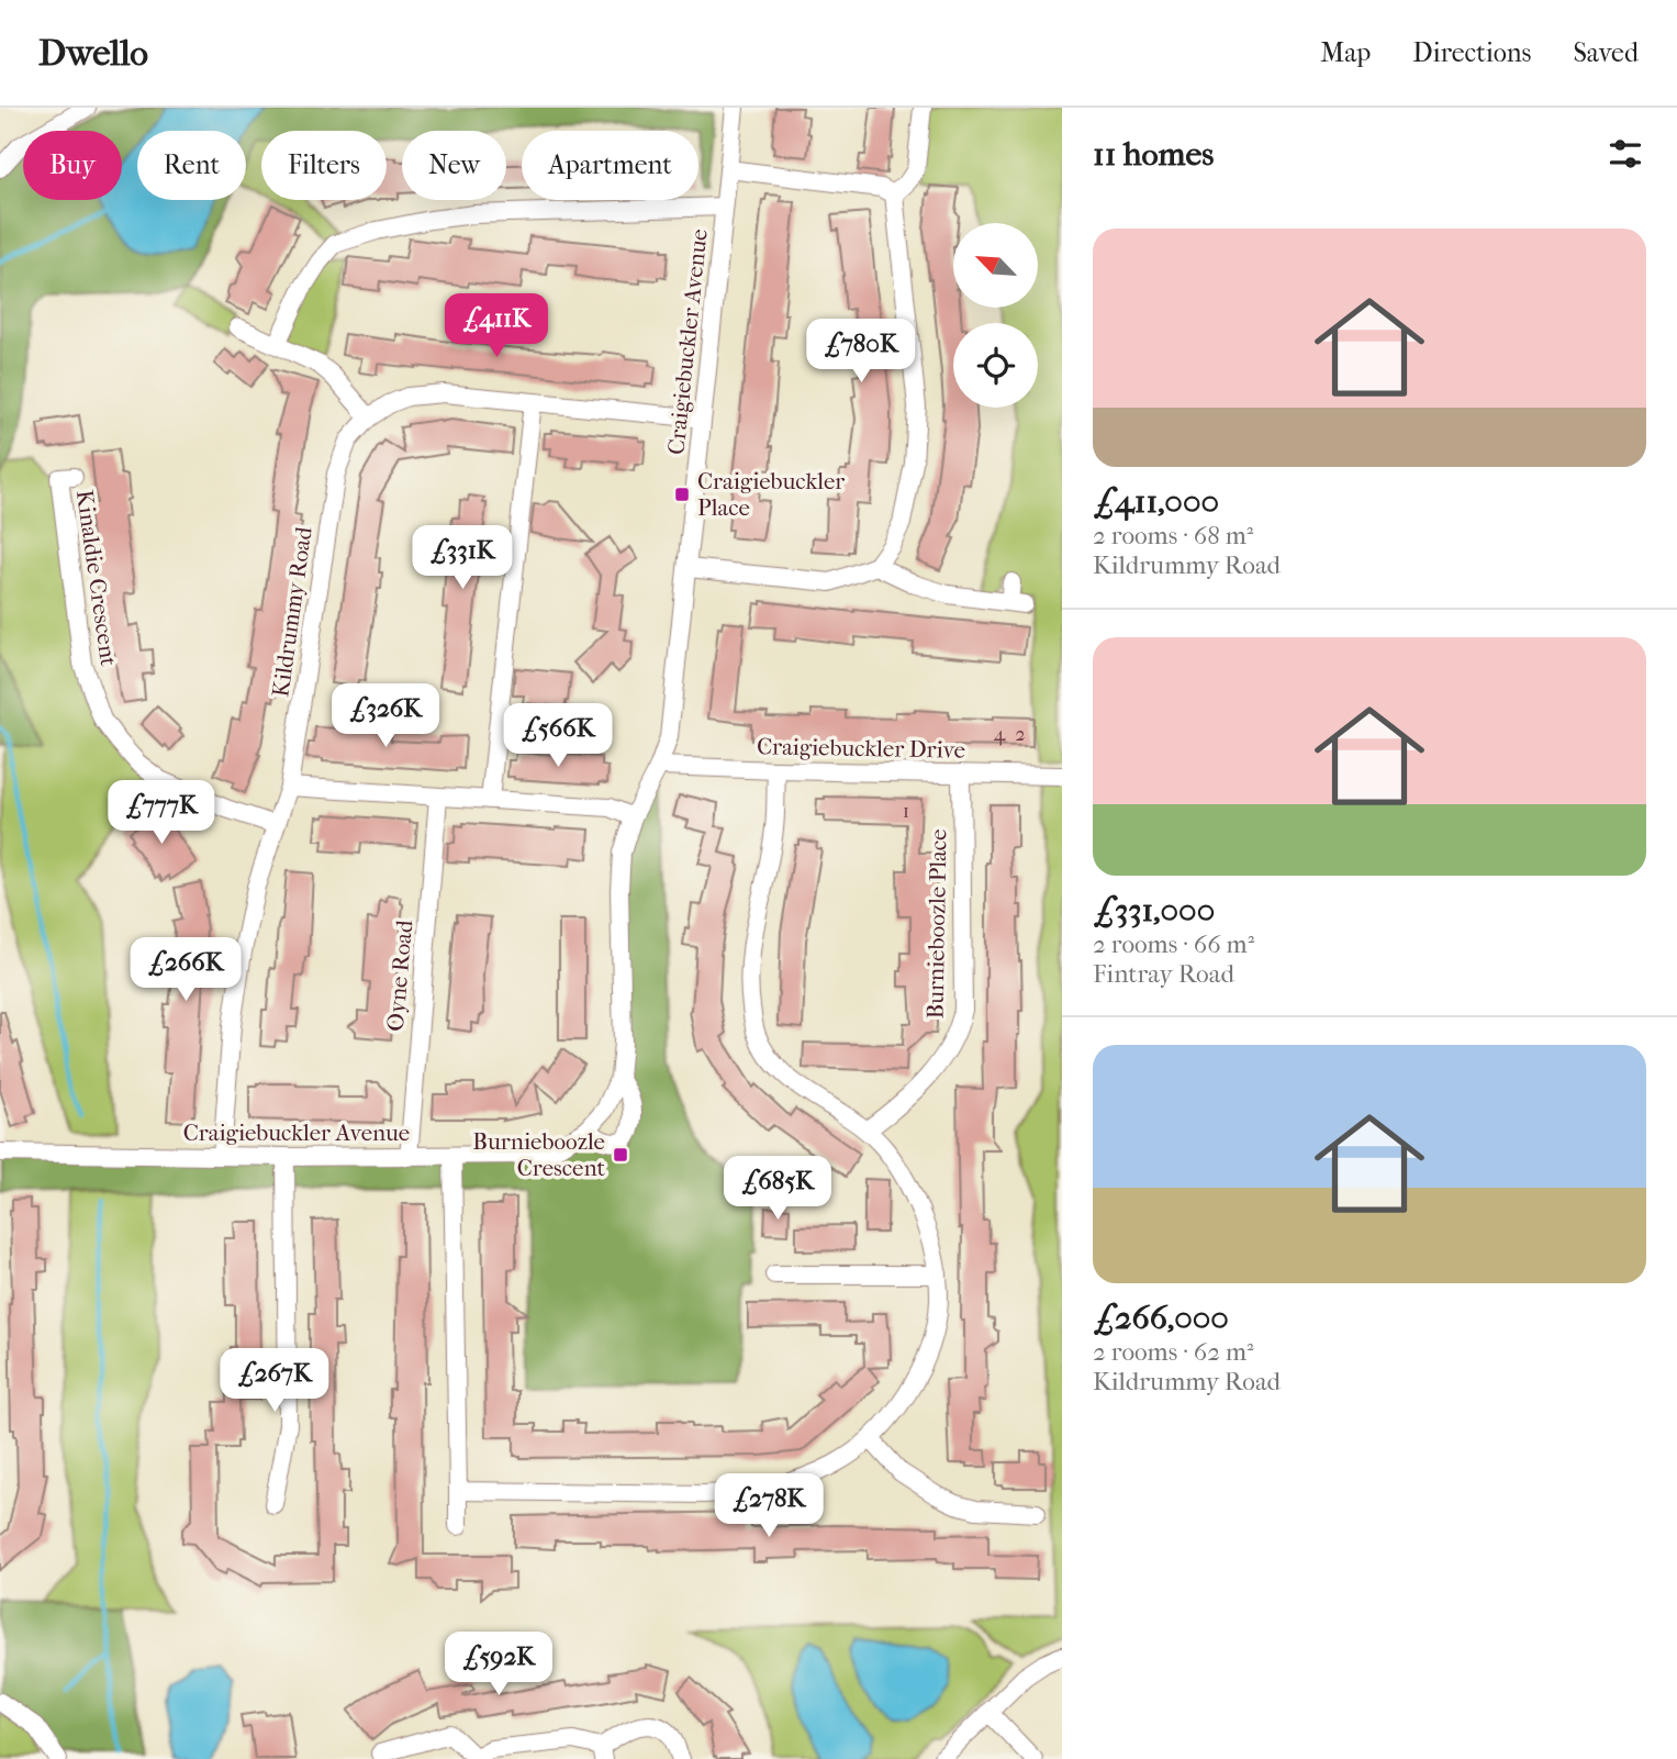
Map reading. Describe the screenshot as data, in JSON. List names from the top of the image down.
{
  "streets": {
    "street": [
      "Craigiebuckler Avenue",
      "Kinaldie Crescent",
      "Kildrummy Road",
      "Craigiebuckler Drive",
      "Burnieboozle Place",
      "Oyne Road"
    ]
  },
  "crossings": [
    ["Craigiebuckler Avenue", "Kildrummy Road"],
    ["Craigiebuckler Avenue", "Craigiebuckler Drive"],
    ["Craigiebuckler Avenue", "Oyne Road"],
    ["Kinaldie Crescent", "Kildrummy Road"],
    ["Craigiebuckler Drive", "Burnieboozle Place"]
  ],
  "places": {
    "transit": ["Craigiebuckler Place", "Burnieboozle Crescent"]
  },
  "house_numbers": ["4", "2", "1"],
  "north": "top left",
  "page": {
    "header": "Dwello",
    "nav": ["Map", "Directions", "Saved"],
    "heading": "11 homes",
    "chip": [
      "Buy",
      "Rent",
      "Filters",
      "New",
      "Apartment"
    ],
    "list": [
      {
        "name": "£411,000",
        "note": "2 rooms · 68 m² · Kildrummy Road"
      },
      {
        "name": "£331,000",
        "note": "2 rooms · 66 m² · Fintray Road"
      },
      {
        "name": "£266,000",
        "note": "2 rooms · 62 m² · Kildrummy Road"
      }
    ],
    "price": [
      "£411K",
      "£780K",
      "£331K",
      "£326K",
      "£566K",
      "£777K",
      "£266K",
      "£685K",
      "£267K",
      "£278K",
      "£592K"
    ]
  }
}
